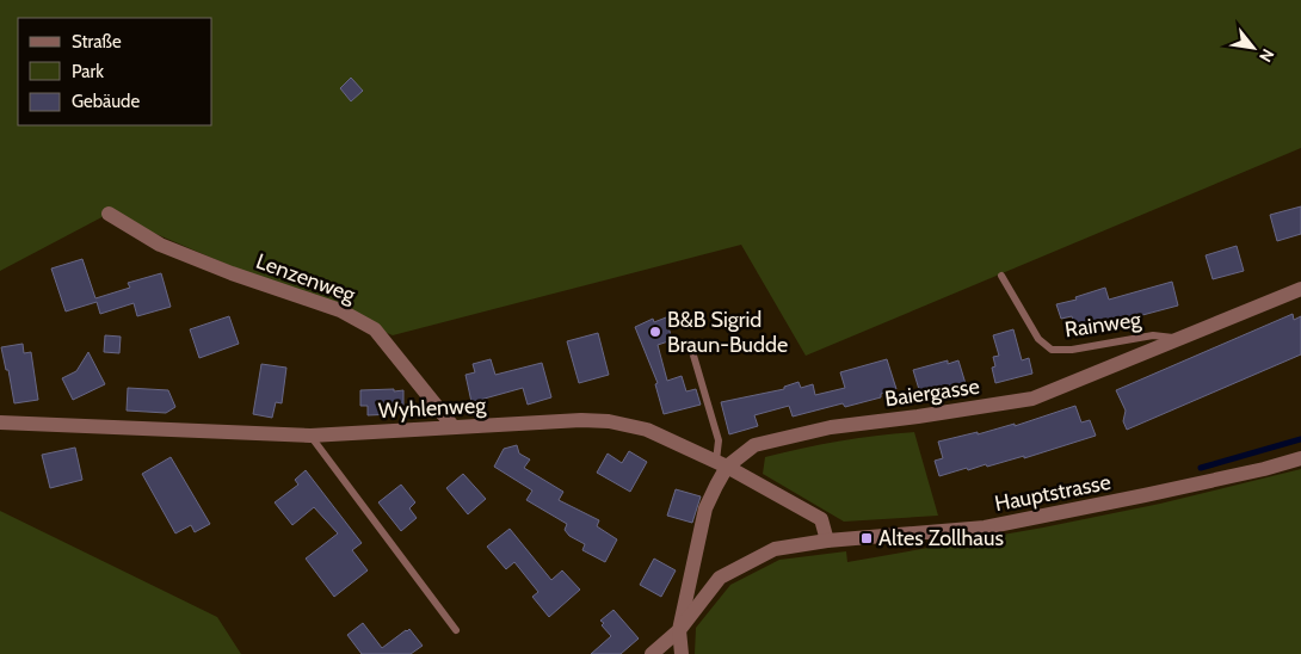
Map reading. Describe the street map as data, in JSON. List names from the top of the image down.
{
  "streets": {
    "street": [
      "Lenzenweg",
      "Baiergasse",
      "Wyhlenweg",
      "Hauptstrasse"
    ],
    "lane": ["Rainweg"]
  },
  "crossings": [
    ["Lenzenweg", "Wyhlenweg"],
    ["Rainweg", "Baiergasse"],
    ["Baiergasse", "Wyhlenweg"],
    ["Baiergasse", "Hauptstrasse"],
    ["Wyhlenweg", "Hauptstrasse"]
  ],
  "places": {
    "other": ["B&B Sigrid Braun-Budde"],
    "transit": ["Altes Zollhaus"]
  },
  "legend": ["Straße", "Park", "Gebäude"],
  "north": "bottom right"
}
